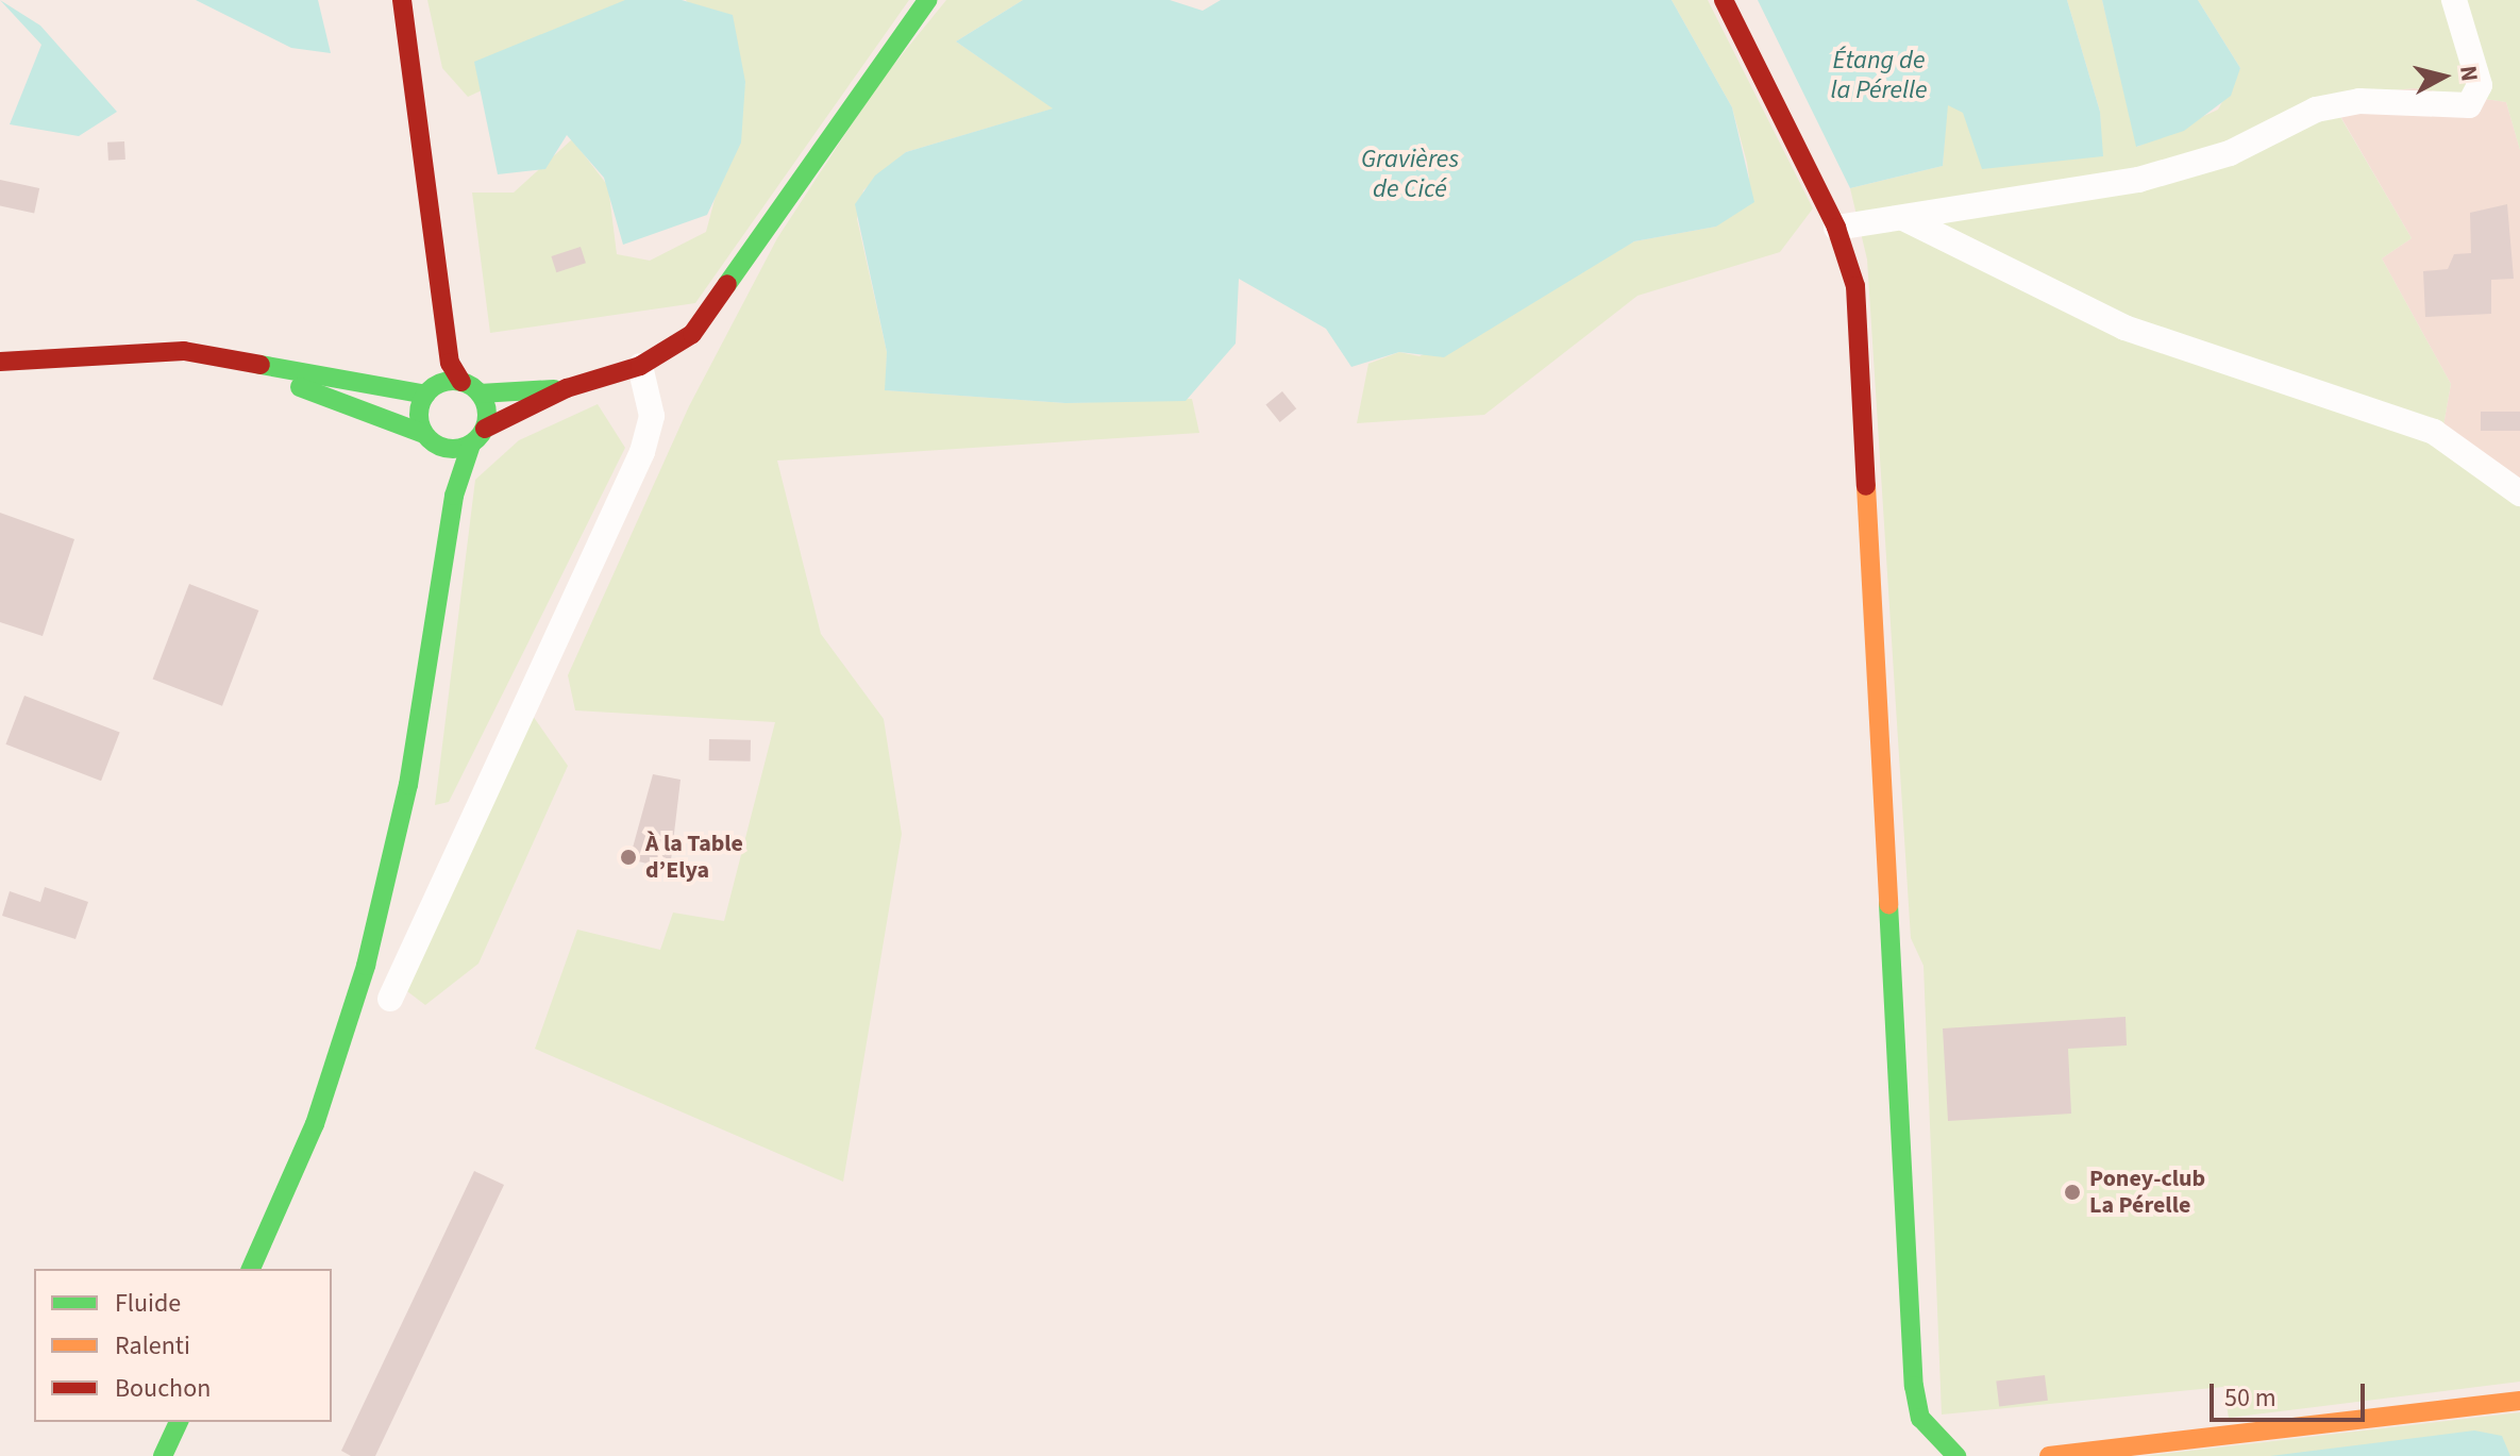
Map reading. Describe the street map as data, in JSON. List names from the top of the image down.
{
  "water": ["Étang de la Pérelle", "Gravières de Cicé"],
  "places": ["À la Table d’Elya", "Poney-club La Pérelle"],
  "legend": ["Fluide", "Ralenti", "Bouchon"],
  "scale_bar": "50 m",
  "north": "right"
}
